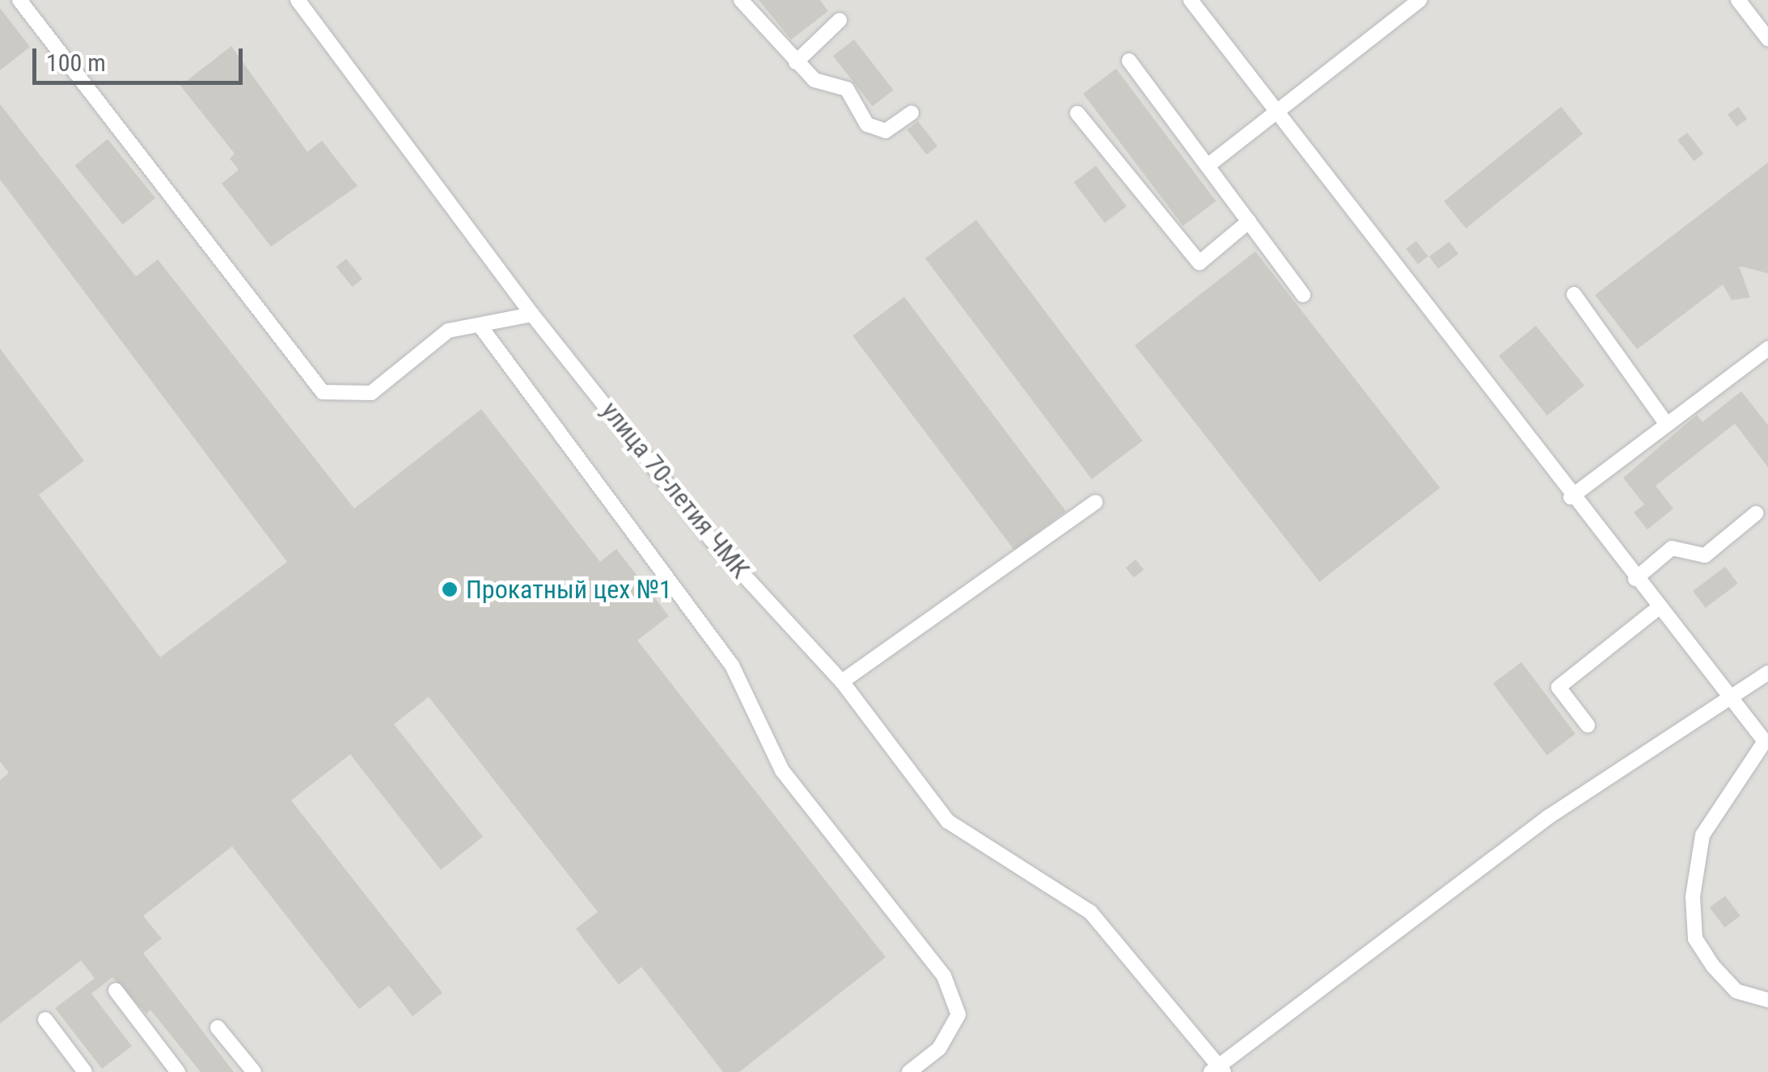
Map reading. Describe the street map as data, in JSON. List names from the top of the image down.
{
  "streets": {
    "street": ["улица 70-летия ЧМК"]
  },
  "places": ["Прокатный цех №1"],
  "scale_bar": "100 m"
}
